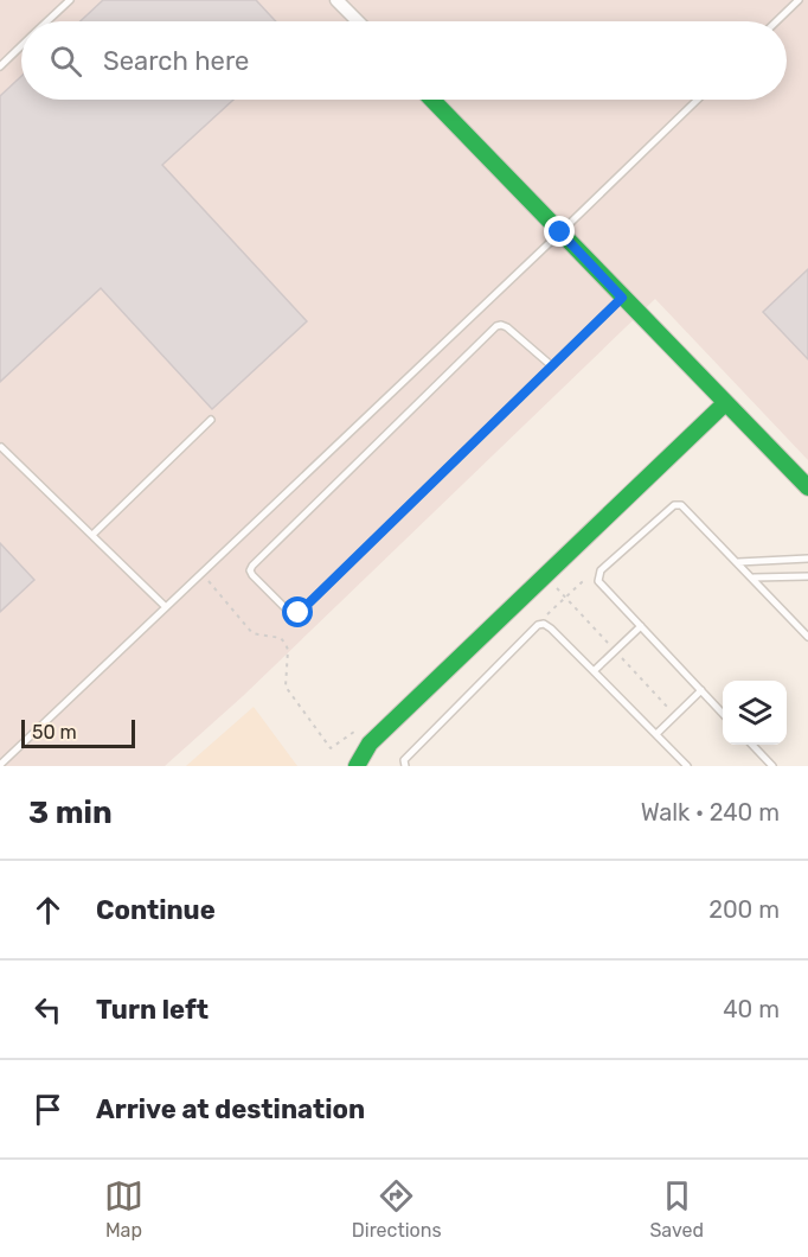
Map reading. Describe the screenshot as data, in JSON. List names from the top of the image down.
{
  "scale_bar": "50 m",
  "page": {
    "search": "Search here",
    "scale": "50 m",
    "heading": ["3 min", "Walk · 240 m"],
    "list": [
      ["Continue", "200 m"],
      ["Turn left", "40 m"],
      "Arrive at destination"
    ],
    "nav": ["Map", "Directions", "Saved"]
  }
}
